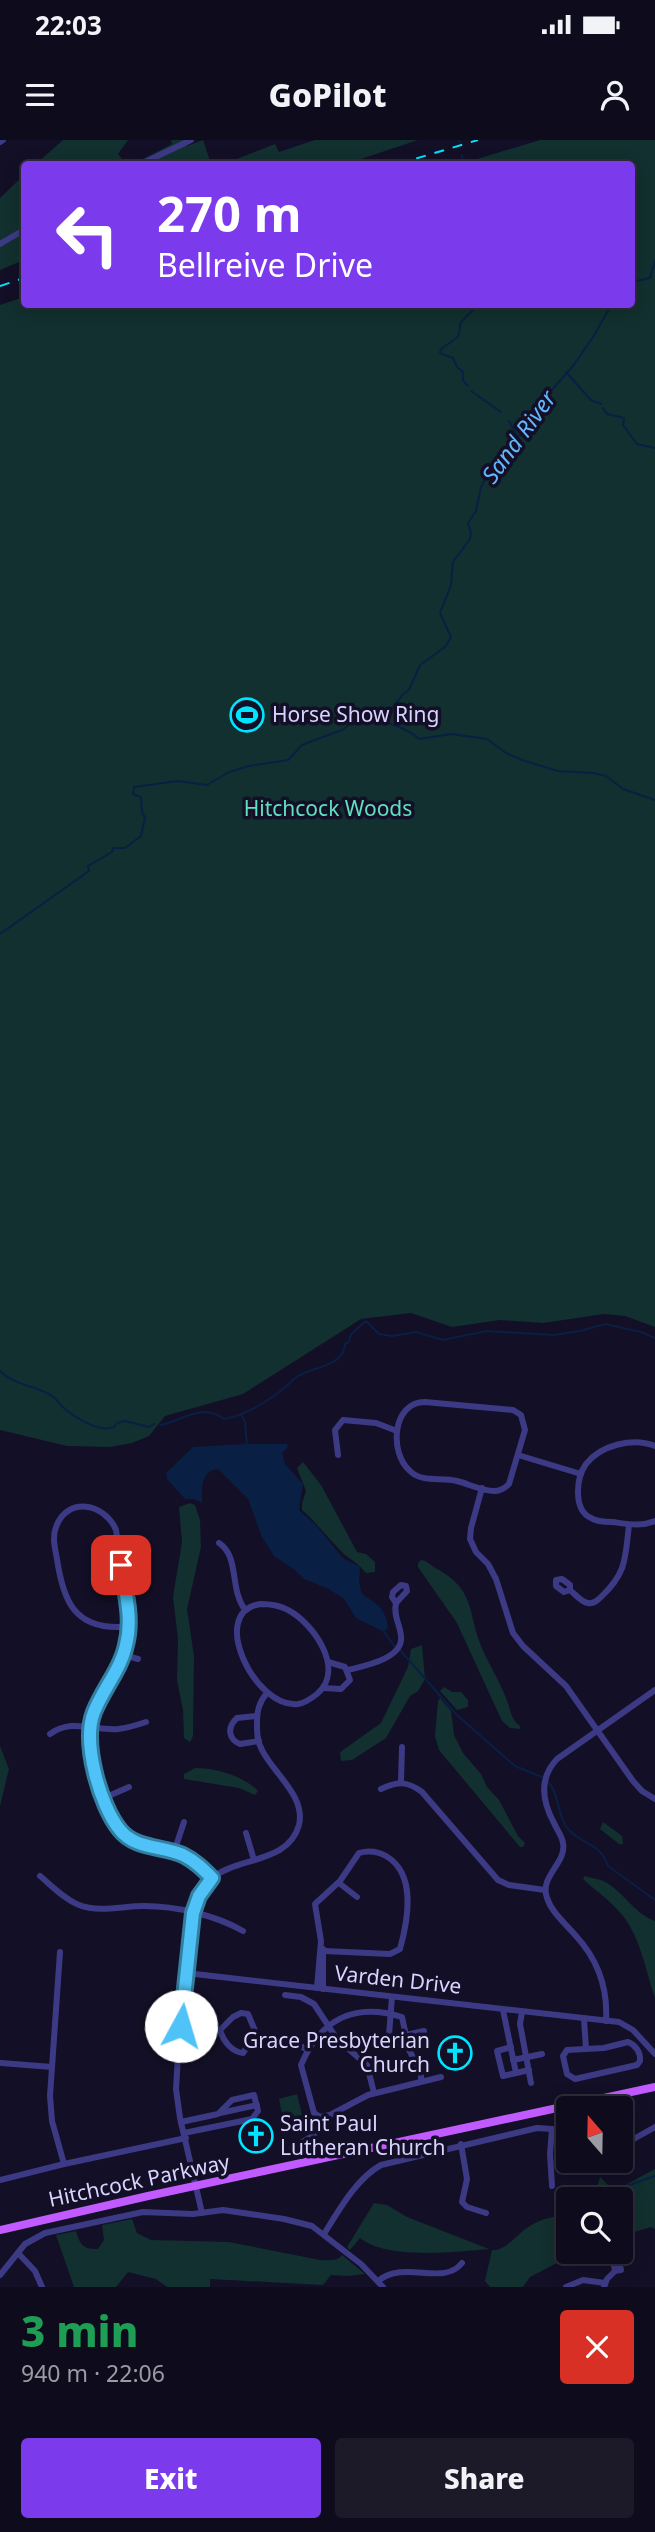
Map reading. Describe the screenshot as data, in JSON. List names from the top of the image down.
{
  "streets": {
    "main road": ["Hitchcock Parkway"],
    "street": ["Varden Drive"]
  },
  "water": ["Sand River"],
  "parks": ["Hitchcock Woods"],
  "places": {
    "sports": ["Horse Show Ring"],
    "church": ["Grace Presbyterian Church", "Saint Paul Lutheran Church"]
  },
  "north": "top",
  "page": {
    "status": "22:03",
    "header": "GoPilot",
    "turn": ["270 m", "Bellreive Drive"],
    "heading": ["3 min", "940 m · 22:06"],
    "buttons": ["Exit", "Share"]
  }
}
